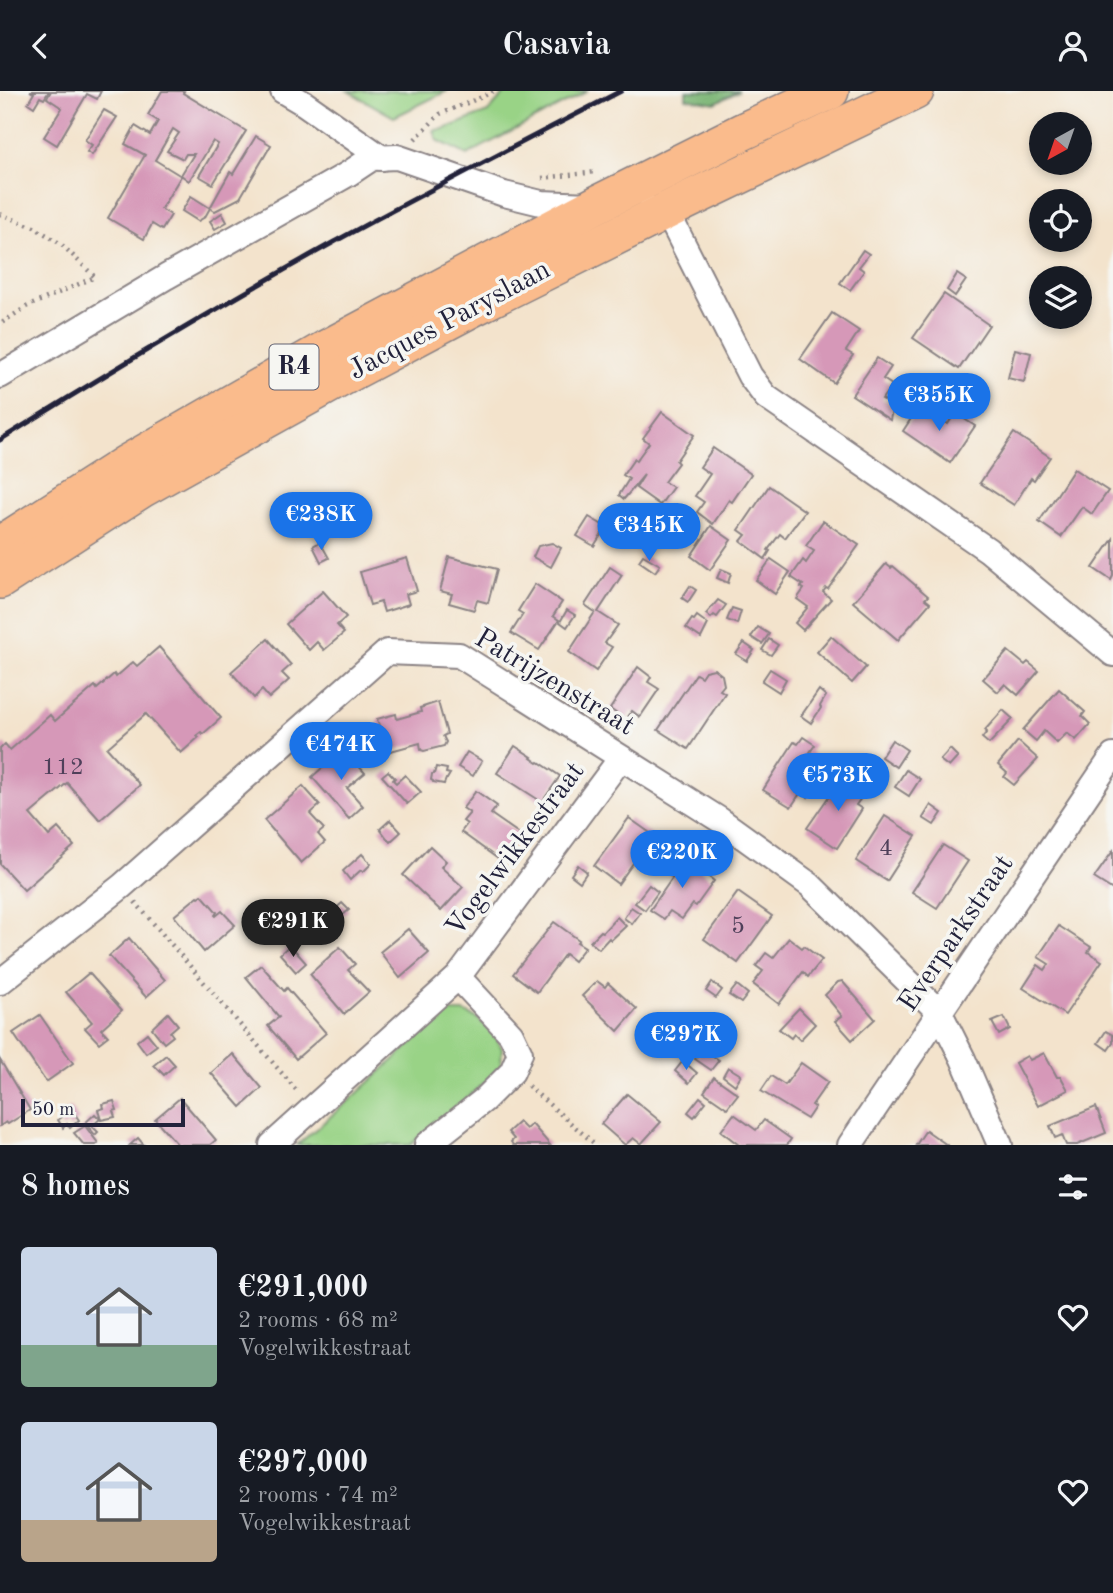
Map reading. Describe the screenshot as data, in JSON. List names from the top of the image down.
{
  "streets": {
    "highway": ["Jacques Paryslaan", "R4"],
    "street": ["Patrijzenstraat", "Vogelwikkestraat", "Everparkstraat"]
  },
  "crossings": [
    ["Patrijzenstraat", "Vogelwikkestraat"],
    ["Patrijzenstraat", "Everparkstraat"]
  ],
  "house_numbers": ["112", "4", "5"],
  "scale_bar": "50 m",
  "north": "bottom left",
  "page": {
    "header": "Casavia",
    "price": [
      "€355K",
      "€238K",
      "€345K",
      "€474K",
      "€573K",
      "€220K",
      "€291K",
      "€297K"
    ],
    "scale": "50 m",
    "heading": "8 homes",
    "list": [
      {
        "name": "€291,000",
        "note": "2 rooms · 68 m² · Vogelwikkestraat"
      },
      {
        "name": "€297,000",
        "note": "2 rooms · 74 m² · Vogelwikkestraat"
      }
    ]
  }
}
